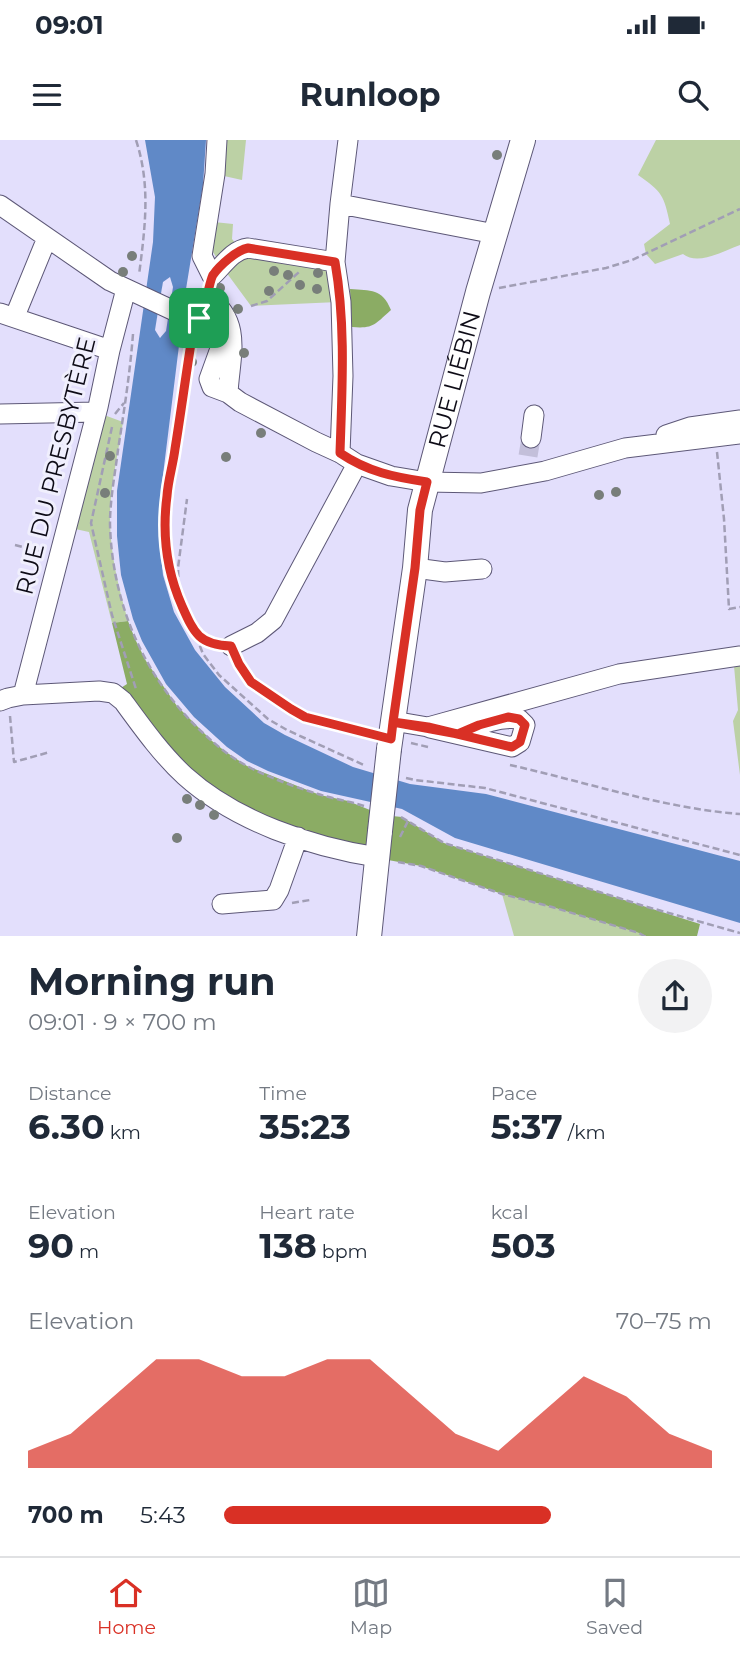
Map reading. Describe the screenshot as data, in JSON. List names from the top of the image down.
{
  "streets": {
    "main road": ["RUE LIÉBIN"],
    "street": ["RUE DU PRESBYTÈRE"]
  },
  "page": {
    "status": "09:01",
    "header": "Runloop",
    "heading": ["Morning run", "09:01 · 9 × 700 m"],
    "stats": [
      ["Distance", "6.30 km"],
      ["Time", "35:23"],
      ["Pace", "5:37 /km"],
      ["Elevation", "90 m"],
      ["Heart rate", "138 bpm"],
      ["kcal", "503"]
    ],
    "chart": ["Elevation", "70–75 m"],
    "list": [
      {
        "name": "700 m",
        "note": "5:43"
      }
    ],
    "tabs": ["Home", "Map", "Saved"]
  }
}
